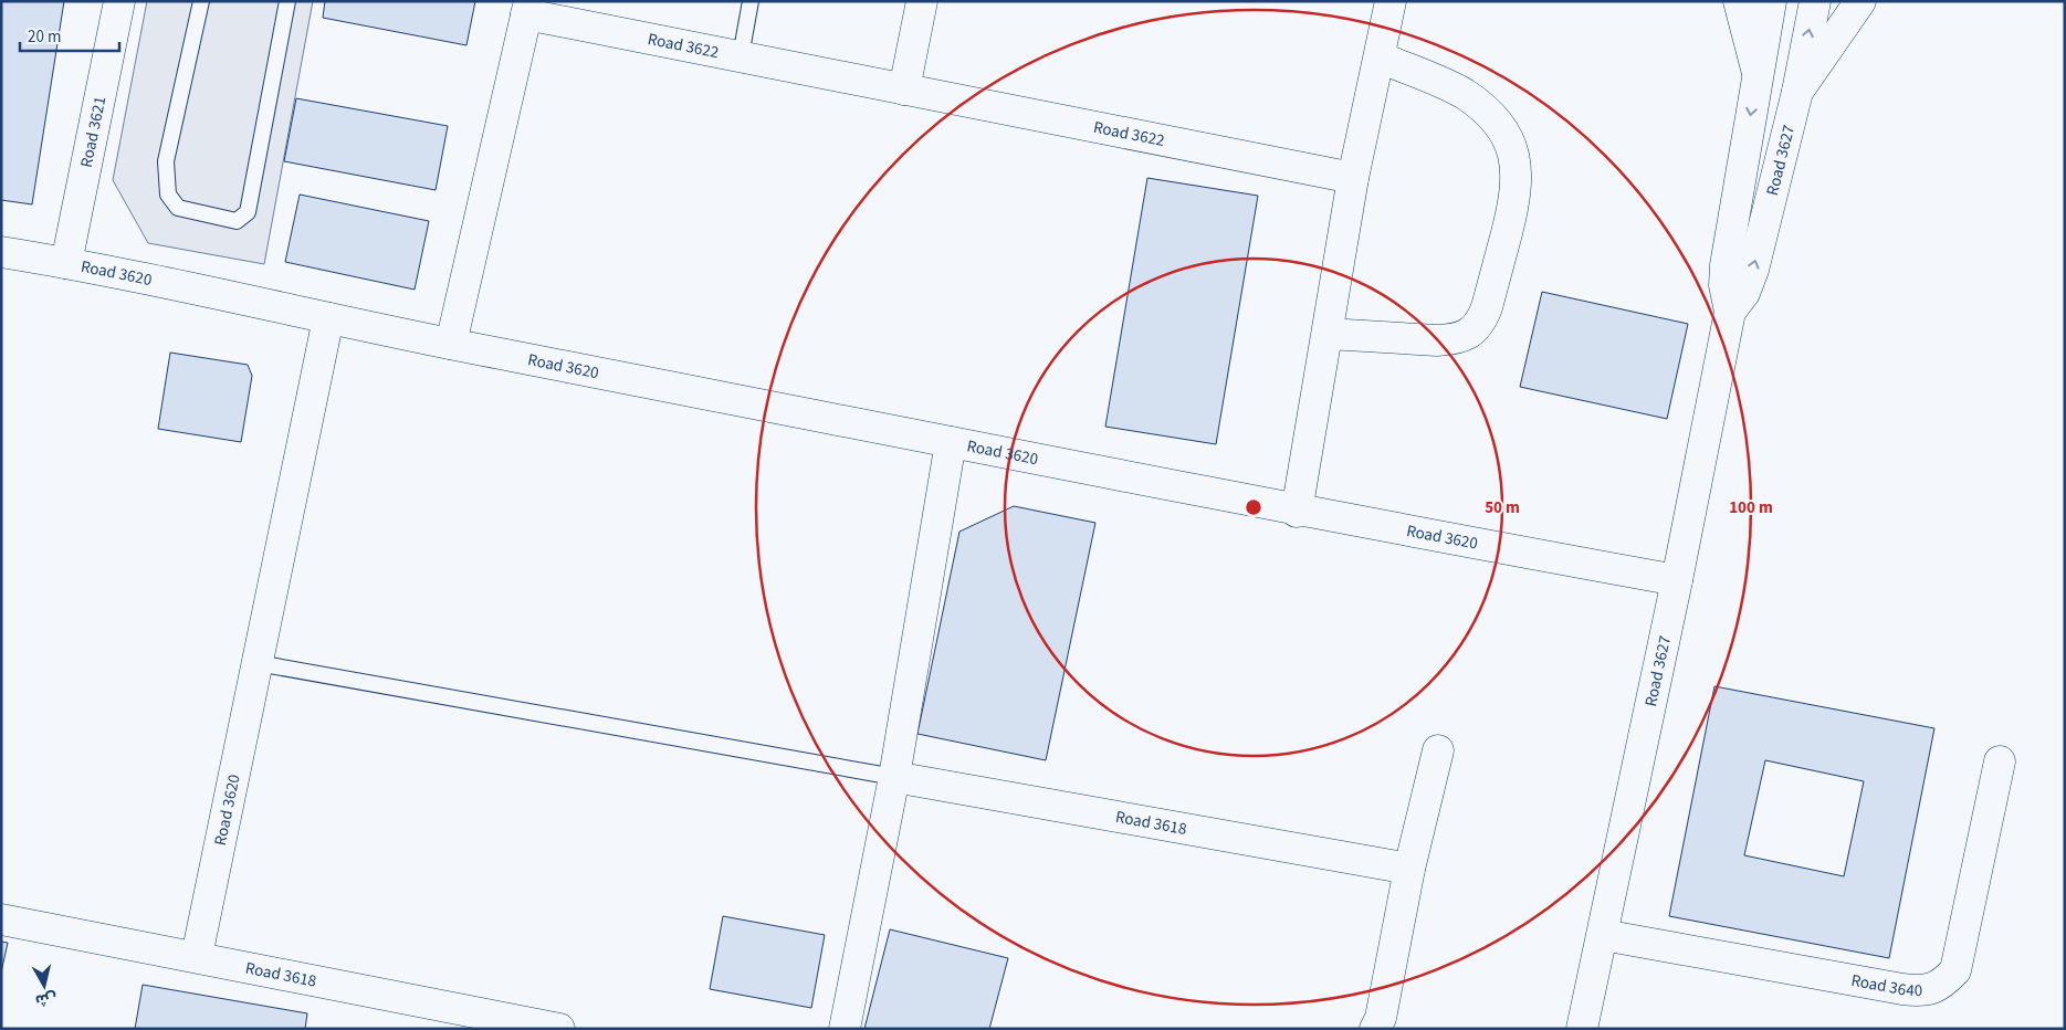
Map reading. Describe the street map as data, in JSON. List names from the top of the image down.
{
  "streets": {
    "street": [
      "Road 3622",
      "Road 3621",
      "Road 3627",
      "Road 3620",
      "Road 3618",
      "Road 3640"
    ]
  },
  "crossings": [
    ["Road 3622", "Road 3620"],
    ["Road 3621", "Road 3620"],
    ["Road 3627", "Road 3620"],
    ["Road 3627", "Road 3640"],
    ["Road 3620", "Road 3618"]
  ],
  "scale_bar": "20 m",
  "north": "bottom",
  "rings": ["50 m", "100 m"]
}
